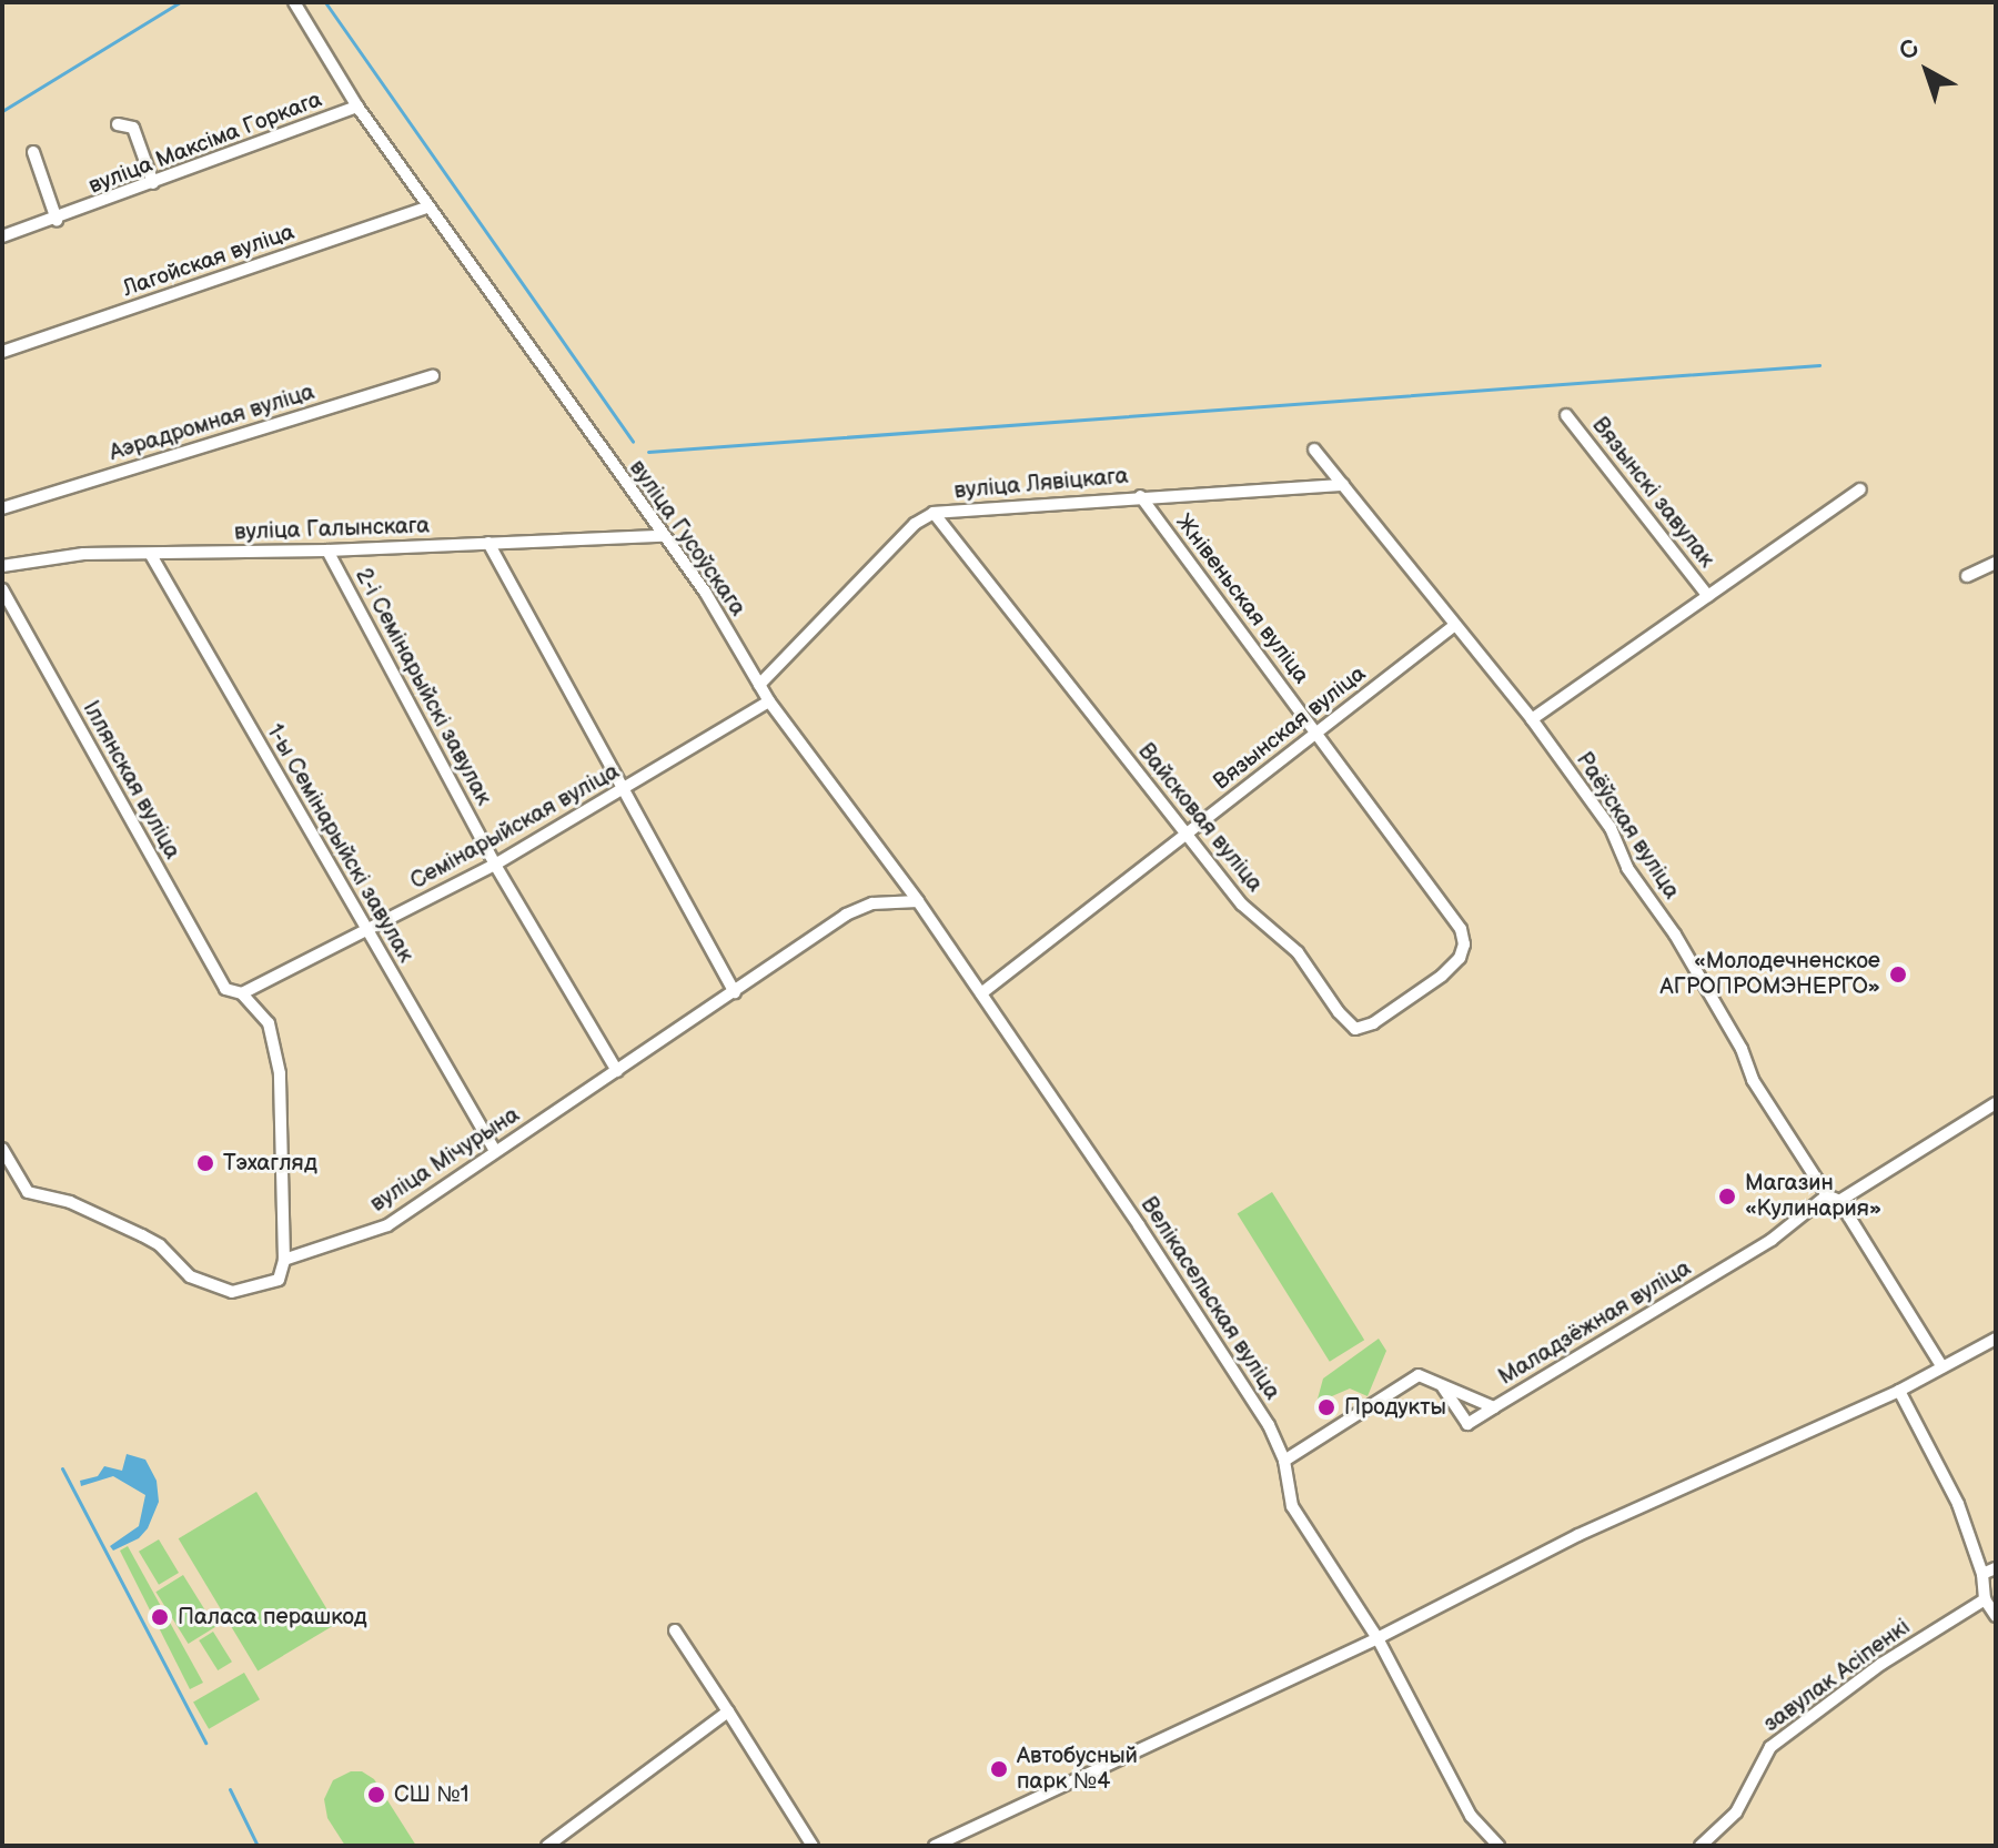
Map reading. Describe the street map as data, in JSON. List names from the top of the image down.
{
  "streets": {
    "street": [
      "вуліца Максіма Горкага",
      "Лагойская вуліца",
      "Аэрадромная вуліца",
      "вуліца Лявіцкага",
      "Вязынскі завулак",
      "вуліца Галынскага",
      "вуліца Гусоўскага",
      "Жнівеньская вуліца",
      "2-і Семінарыйскі завулак",
      "Вязынская вуліца",
      "Іллянская вуліца",
      "Вайсковая вуліца",
      "Раёўская вуліца",
      "Семінарыйская вуліца",
      "1-ы Семінарыйскі завулак",
      "вуліца Мічурына",
      "Велікасельская вуліца",
      "Маладзёжная вуліца",
      "завулак Асіпенкі"
    ]
  },
  "crossings": [
    ["вуліца Максіма Горкага", "вуліца Гусоўскага"],
    ["Лагойская вуліца", "вуліца Гусоўскага"],
    ["вуліца Лявіцкага", "вуліца Гусоўскага"],
    ["вуліца Лявіцкага", "Жнівеньская вуліца"],
    ["вуліца Лявіцкага", "Вайсковая вуліца"],
    ["вуліца Лявіцкага", "Раёўская вуліца"],
    ["вуліца Галынскага", "вуліца Гусоўскага"],
    ["вуліца Галынскага", "2-і Семінарыйскі завулак"],
    ["вуліца Галынскага", "1-ы Семінарыйскі завулак"],
    ["вуліца Гусоўскага", "Вязынская вуліца"],
    ["вуліца Гусоўскага", "Семінарыйская вуліца"],
    ["вуліца Гусоўскага", "вуліца Мічурына"],
    ["вуліца Гусоўскага", "Велікасельская вуліца"],
    ["Жнівеньская вуліца", "Вязынская вуліца"],
    ["Жнівеньская вуліца", "Вайсковая вуліца"],
    ["2-і Семінарыйскі завулак", "Семінарыйская вуліца"],
    ["2-і Семінарыйскі завулак", "вуліца Мічурына"],
    ["Вязынская вуліца", "Вайсковая вуліца"],
    ["Вязынская вуліца", "Раёўская вуліца"],
    ["Вязынская вуліца", "Велікасельская вуліца"],
    ["Іллянская вуліца", "Семінарыйская вуліца"],
    ["Раёўская вуліца", "Маладзёжная вуліца"],
    ["Семінарыйская вуліца", "1-ы Семінарыйскі завулак"],
    ["1-ы Семінарыйскі завулак", "вуліца Мічурына"],
    ["Велікасельская вуліца", "Маладзёжная вуліца"]
  ],
  "places": [
    "«Молодечненское АГРОПРОМЭНЕРГО»",
    "Тэхагляд",
    "Магазин «Кулинария»",
    "Продукты",
    "Паласа перашкод",
    "Автобусный парк №4",
    "СШ №1"
  ],
  "north": "top left"
}
